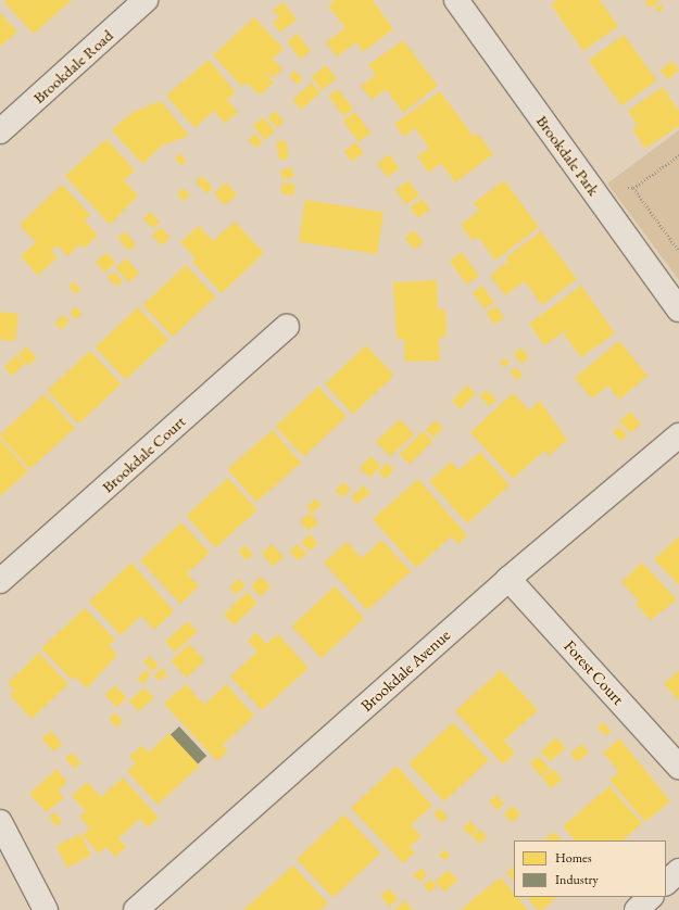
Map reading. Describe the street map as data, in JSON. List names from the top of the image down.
{
  "streets": {
    "street": [
      "Brookdale Road",
      "Brookdale Park",
      "Brookdale Court",
      "Brookdale Avenue",
      "Forest Court"
    ]
  },
  "crossings": [
    ["Brookdale Avenue", "Forest Court"]
  ],
  "legend": ["Homes", "Industry"]
}
